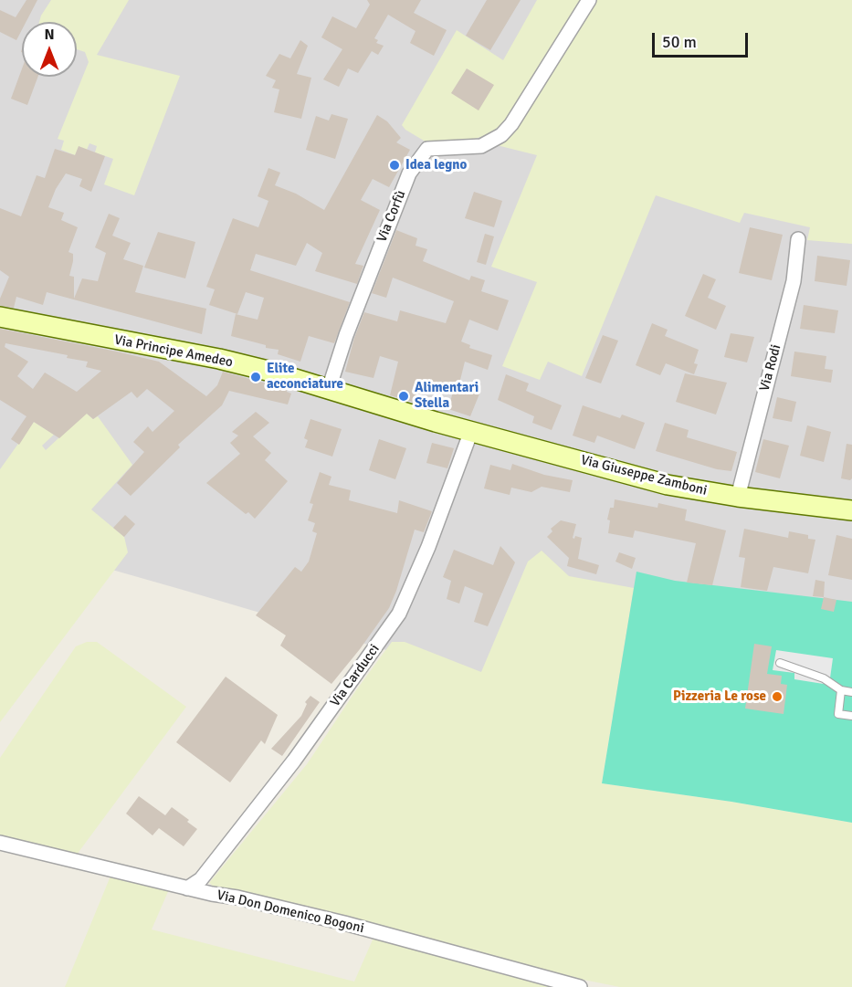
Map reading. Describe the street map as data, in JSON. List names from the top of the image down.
{
  "streets": {
    "street": [
      "Via Corfù",
      "Via Principe Amedeo",
      "Via Rodi",
      "Via Giuseppe Zamboni",
      "Via Carducci",
      "Via Don Domenico Bogoni"
    ]
  },
  "crossings": [
    ["Via Corfù", "Via Principe Amedeo"],
    ["Via Principe Amedeo", "Via Giuseppe Zamboni"],
    ["Via Principe Amedeo", "Via Carducci"],
    ["Via Rodi", "Via Giuseppe Zamboni"],
    ["Via Giuseppe Zamboni", "Via Carducci"],
    ["Via Carducci", "Via Don Domenico Bogoni"]
  ],
  "places": [
    "Idea legno",
    "Elite acconciature",
    "Alimentari Stella",
    "Pizzeria Le rose"
  ],
  "scale_bar": "50 m",
  "north": "top"
}
